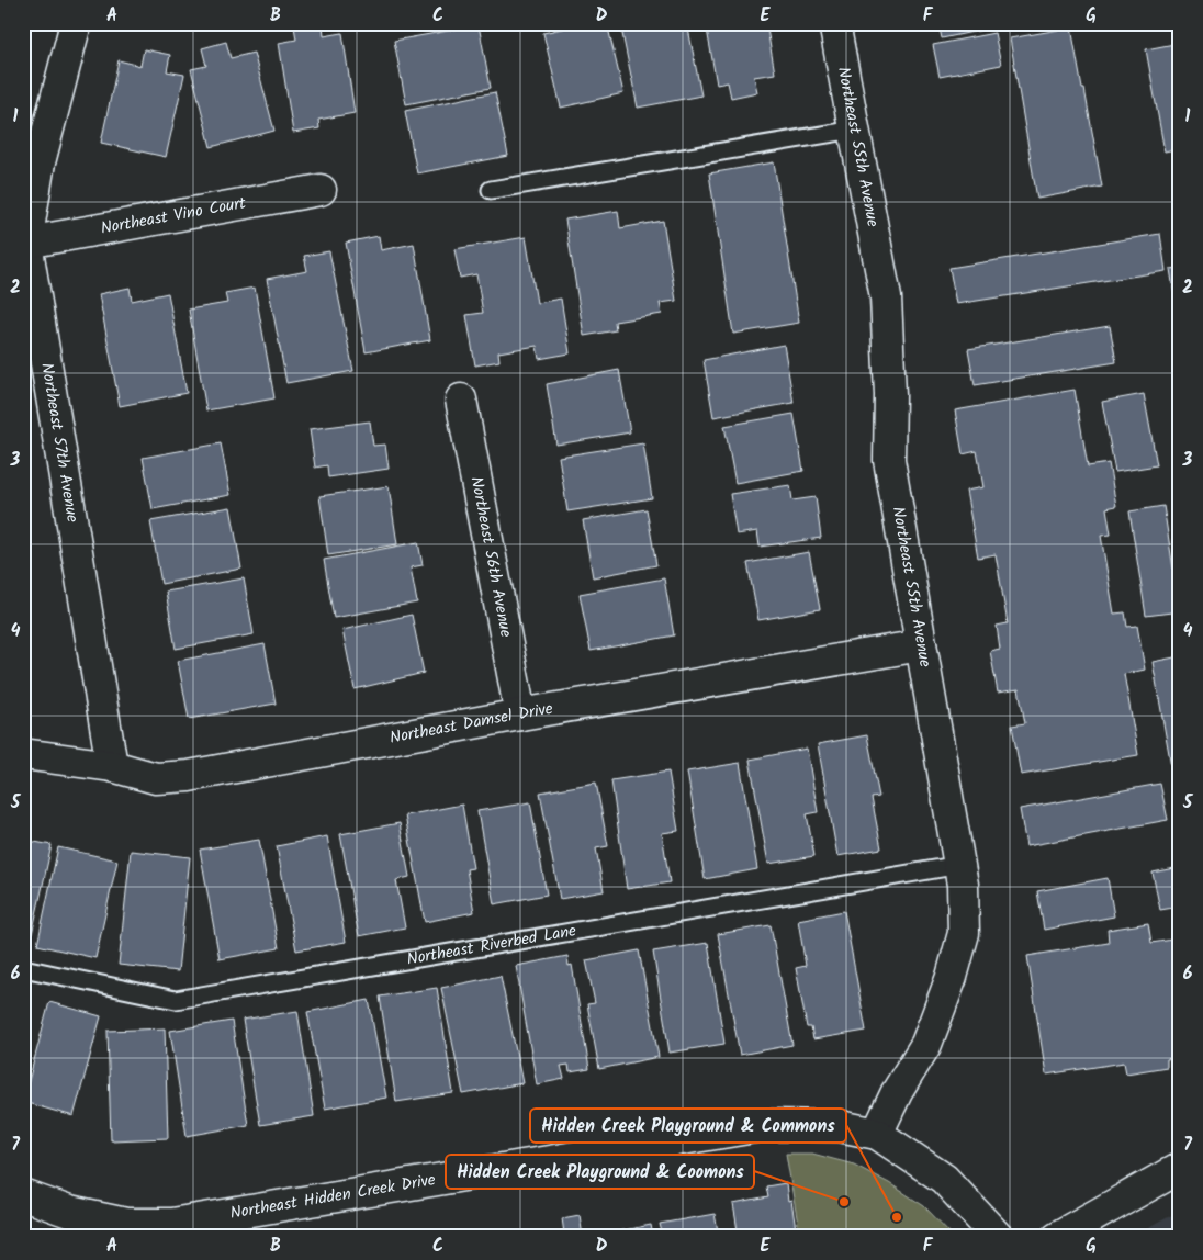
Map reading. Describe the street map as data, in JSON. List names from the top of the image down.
{
  "streets": {
    "street": [
      "Northeast 55th Avenue",
      "Northeast Vino Court",
      "Northeast 57th Avenue",
      "Northeast 56th Avenue",
      "Northeast Damsel Drive",
      "Northeast Hidden Creek Drive"
    ],
    "lane": ["Northeast Riverbed Lane"]
  },
  "crossings": [
    ["Northeast 55th Avenue", "Northeast Damsel Drive"],
    ["Northeast 55th Avenue", "Northeast Riverbed Lane"],
    ["Northeast 55th Avenue", "Northeast Hidden Creek Drive"],
    ["Northeast Vino Court", "Northeast 57th Avenue"],
    ["Northeast 57th Avenue", "Northeast Damsel Drive"],
    ["Northeast 56th Avenue", "Northeast Damsel Drive"]
  ],
  "places": ["Hidden Creek Playground & Coomons", "Hidden Creek Playground & Commons"],
  "grid": {
    "columns": [
      "A",
      "B",
      "C",
      "D",
      "E",
      "F",
      "G"
    ],
    "rows": [
      "1",
      "2",
      "3",
      "4",
      "5",
      "6",
      "7"
    ]
  }
}
